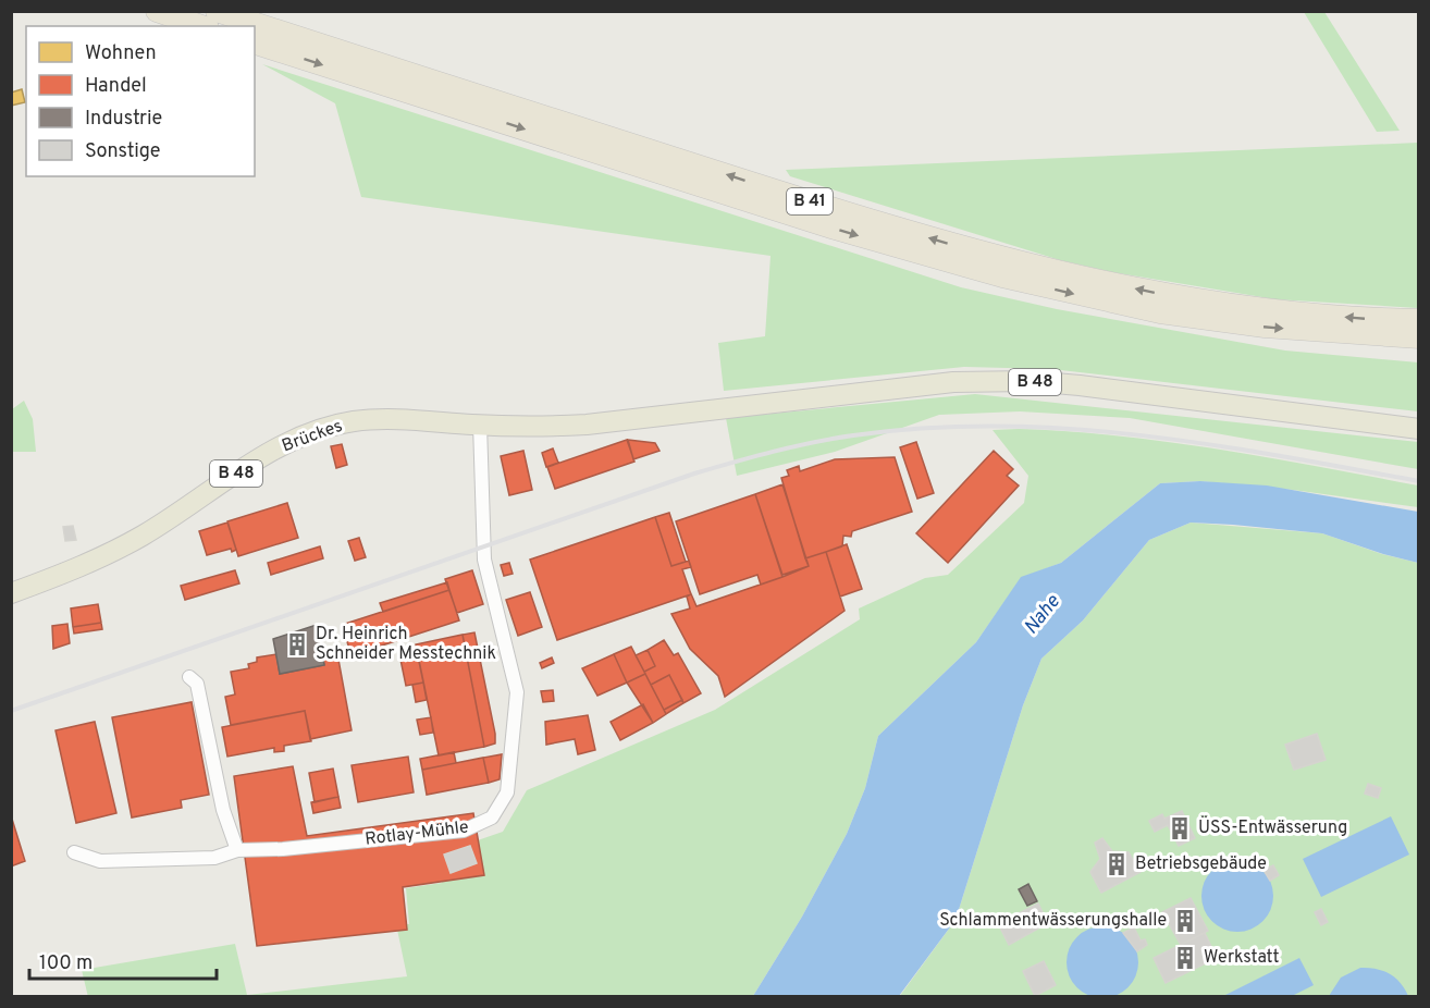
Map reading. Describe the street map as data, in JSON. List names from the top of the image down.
{
  "streets": {
    "highway": ["B 41"],
    "main road": ["B 48", "Brückes"],
    "street": ["Rotlay-Mühle"]
  },
  "crossings": [
    ["Brückes", "Rotlay-Mühle"]
  ],
  "water": ["Nahe"],
  "places": {
    "building": [
      "Dr. Heinrich Schneider Messtechnik",
      "ÜSS-Entwässerung",
      "Betriebsgebäude",
      "Schlammentwässerungshalle",
      "Werkstatt"
    ]
  },
  "legend": [
    "Wohnen",
    "Handel",
    "Industrie",
    "Sonstige"
  ],
  "scale_bar": "100 m"
}
